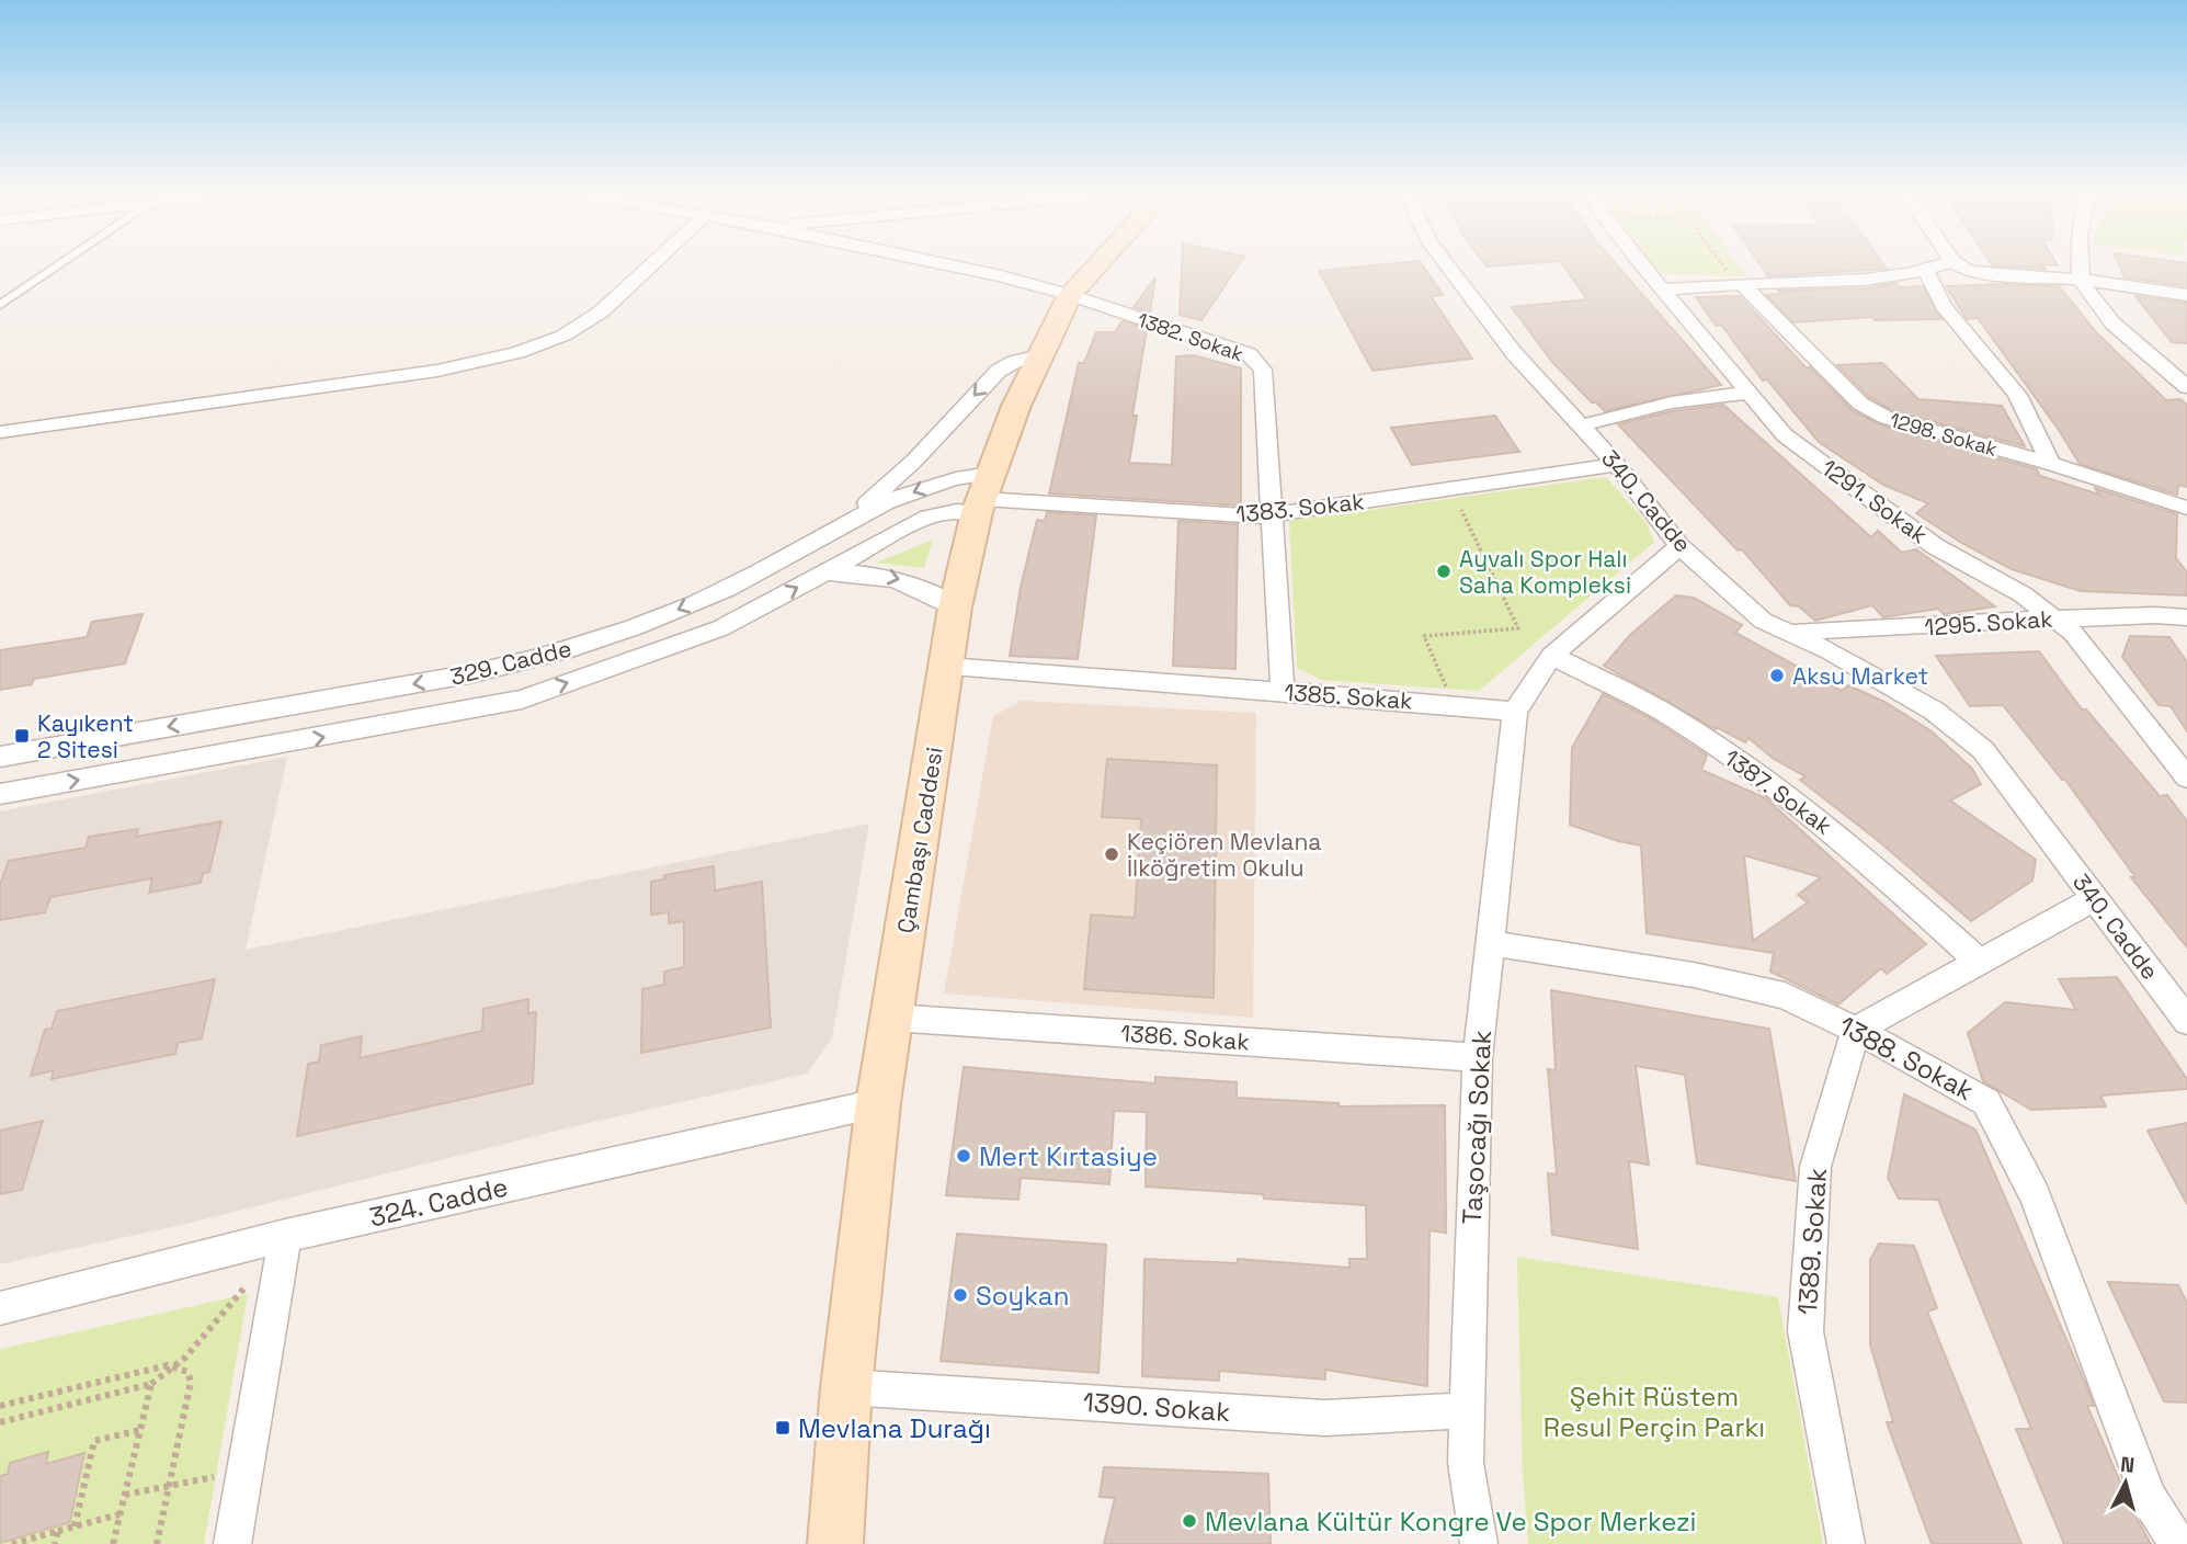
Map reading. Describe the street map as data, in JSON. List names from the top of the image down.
{
  "streets": {
    "main road": ["Çambaşı Caddesi"],
    "street": [
      "1382. Sokak",
      "1298. Sokak",
      "340. Cadde",
      "1291. Sokak",
      "1383. Sokak",
      "1295. Sokak",
      "329. Cadde",
      "1385. Sokak",
      "1387. Sokak",
      "1386. Sokak",
      "1388. Sokak",
      "Taşocağı Sokak",
      "324. Cadde",
      "1389. Sokak",
      "1390. Sokak"
    ]
  },
  "crossings": [
    ["1382. Sokak", "1383. Sokak"],
    ["1382. Sokak", "1385. Sokak"],
    ["1382. Sokak", "Çambaşı Caddesi"],
    ["340. Cadde", "1383. Sokak"],
    ["340. Cadde", "1295. Sokak"],
    ["1291. Sokak", "1295. Sokak"],
    ["1383. Sokak", "329. Cadde"],
    ["1383. Sokak", "Çambaşı Caddesi"],
    ["329. Cadde", "Çambaşı Caddesi"],
    ["1385. Sokak", "Çambaşı Caddesi"],
    ["1385. Sokak", "Taşocağı Sokak"],
    ["Çambaşı Caddesi", "1386. Sokak"],
    ["Çambaşı Caddesi", "324. Cadde"],
    ["Çambaşı Caddesi", "1390. Sokak"],
    ["1386. Sokak", "Taşocağı Sokak"],
    ["1388. Sokak", "Taşocağı Sokak"],
    ["1388. Sokak", "1389. Sokak"],
    ["Taşocağı Sokak", "1390. Sokak"]
  ],
  "parks": ["Şehit Rüstem Resul Perçin Parkı"],
  "places": {
    "other": [
      "Ayvalı Spor Halı Saha Kompleksi",
      "Aksu Market",
      "Keçiören Mevlana İlköğretim Okulu",
      "Mert Kırtasiye",
      "Soykan",
      "Mevlana Kültür Kongre Ve Spor Merkezi"
    ],
    "transit": ["Kayıkent 2 Sitesi", "Mevlana Durağı"]
  },
  "north": "top"
}
